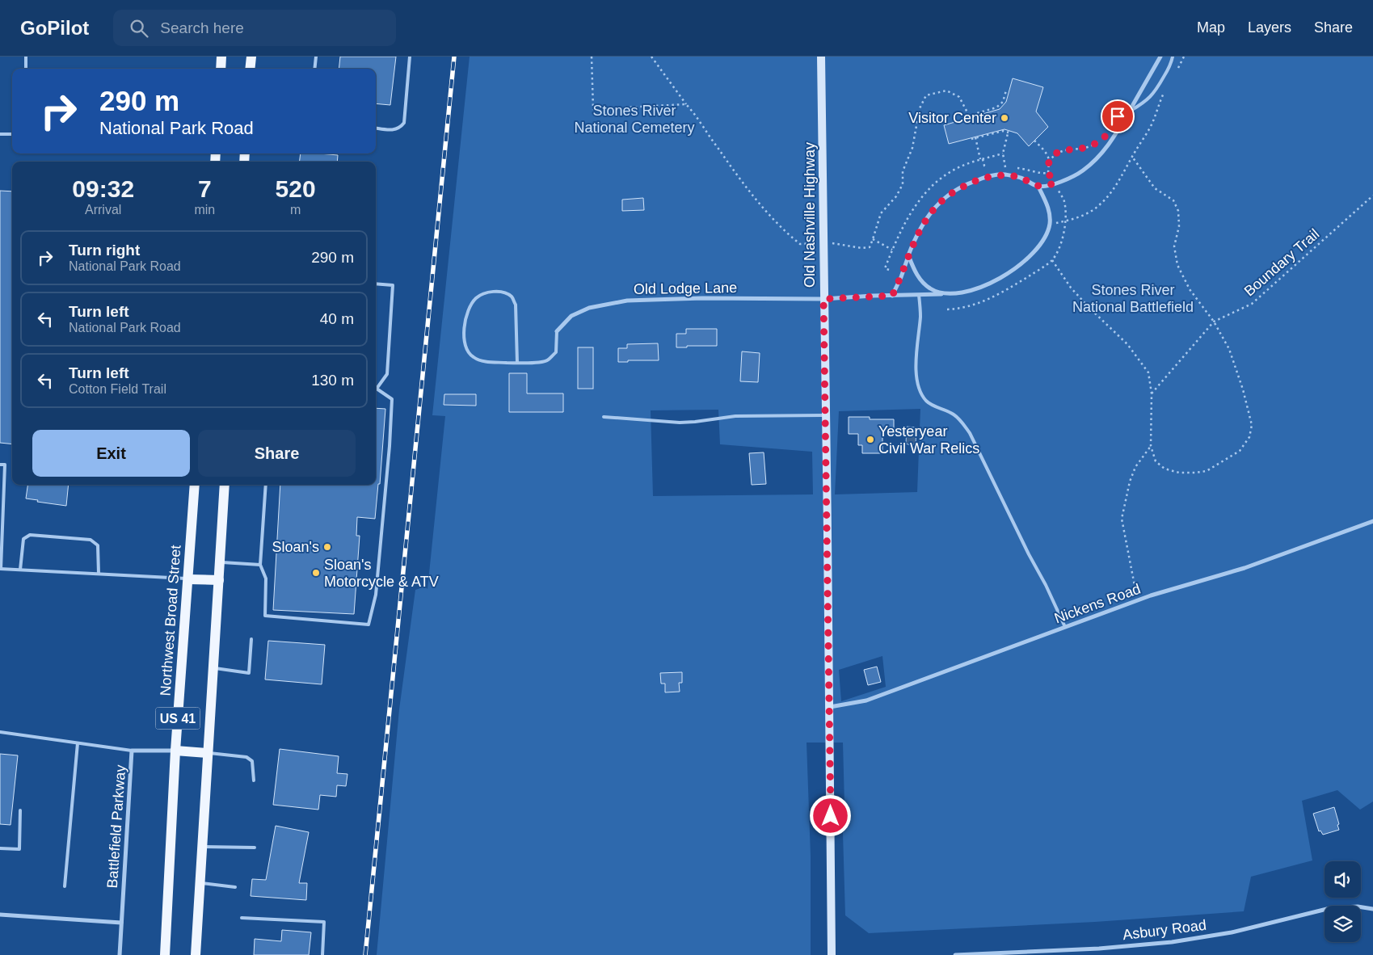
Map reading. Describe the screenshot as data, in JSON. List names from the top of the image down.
{
  "streets": {
    "main road": ["Old Nashville Highway", "Northwest Broad Street", "US 41"],
    "street": [
      "Old Lodge Lane",
      "Nickens Road",
      "Battlefield Parkway",
      "Asbury Road"
    ],
    "path": ["Boundary Trail"]
  },
  "crossings": [
    ["Old Nashville Highway", "Old Lodge Lane"],
    ["Old Nashville Highway", "Nickens Road"],
    ["Northwest Broad Street", "Battlefield Parkway"]
  ],
  "parks": ["Stones River National Cemetery", "Stones River National Battlefield"],
  "places": [
    "Visitor Center",
    "Yesteryear Civil War Relics",
    "Sloan's",
    "Sloan's Motorcycle & ATV"
  ],
  "page": {
    "header": "GoPilot",
    "search": "Search here",
    "nav": ["Map", "Layers", "Share"],
    "turn": ["290 m", "National Park Road"],
    "eta": [
      "09:32",
      "Arrival",
      "7",
      "min",
      "520",
      "m"
    ],
    "list": [
      {
        "name": "Turn right",
        "note": "National Park Road",
        "value": "290 m"
      },
      {
        "name": "Turn left",
        "note": "National Park Road",
        "value": "40 m"
      },
      {
        "name": "Turn left",
        "note": "Cotton Field Trail",
        "value": "130 m"
      }
    ],
    "buttons": ["Exit", "Share"]
  }
}
